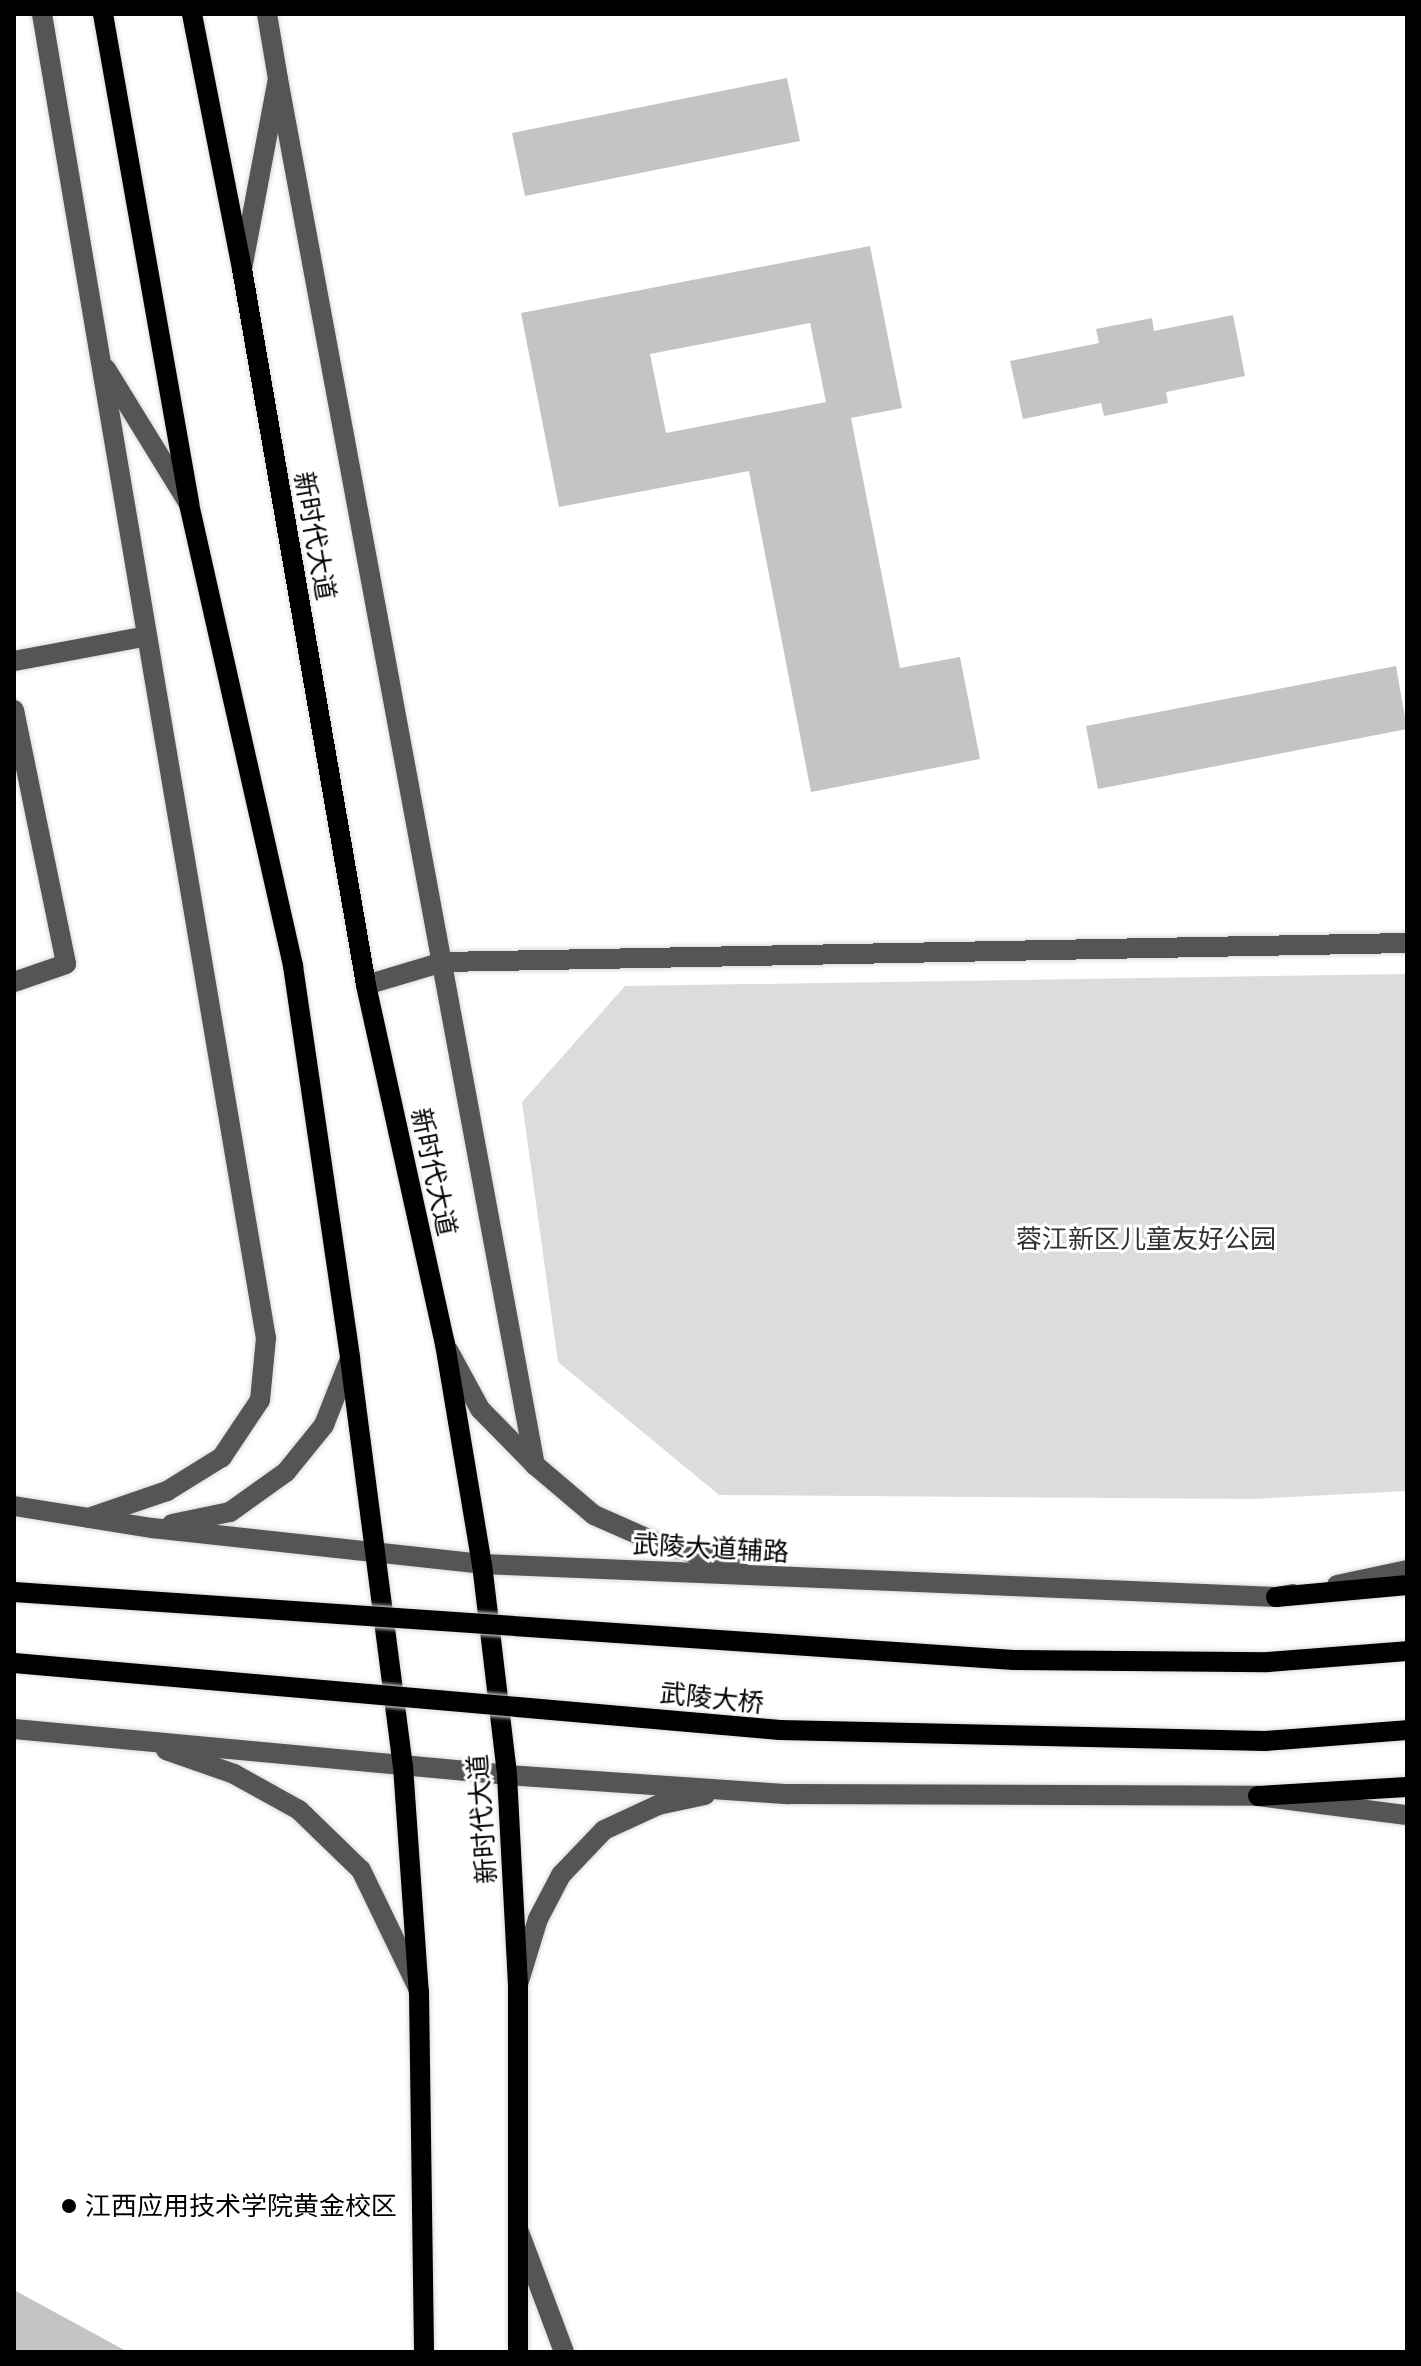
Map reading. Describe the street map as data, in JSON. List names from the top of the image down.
{
  "streets": {
    "main road": ["新时代大道", "武陵大桥"],
    "street": ["武陵大道辅路"]
  },
  "crossings": [
    ["新时代大道", "武陵大道辅路"]
  ],
  "parks": ["蓉江新区儿童友好公园"],
  "places": ["江西应用技术学院黄金校区"]
}
